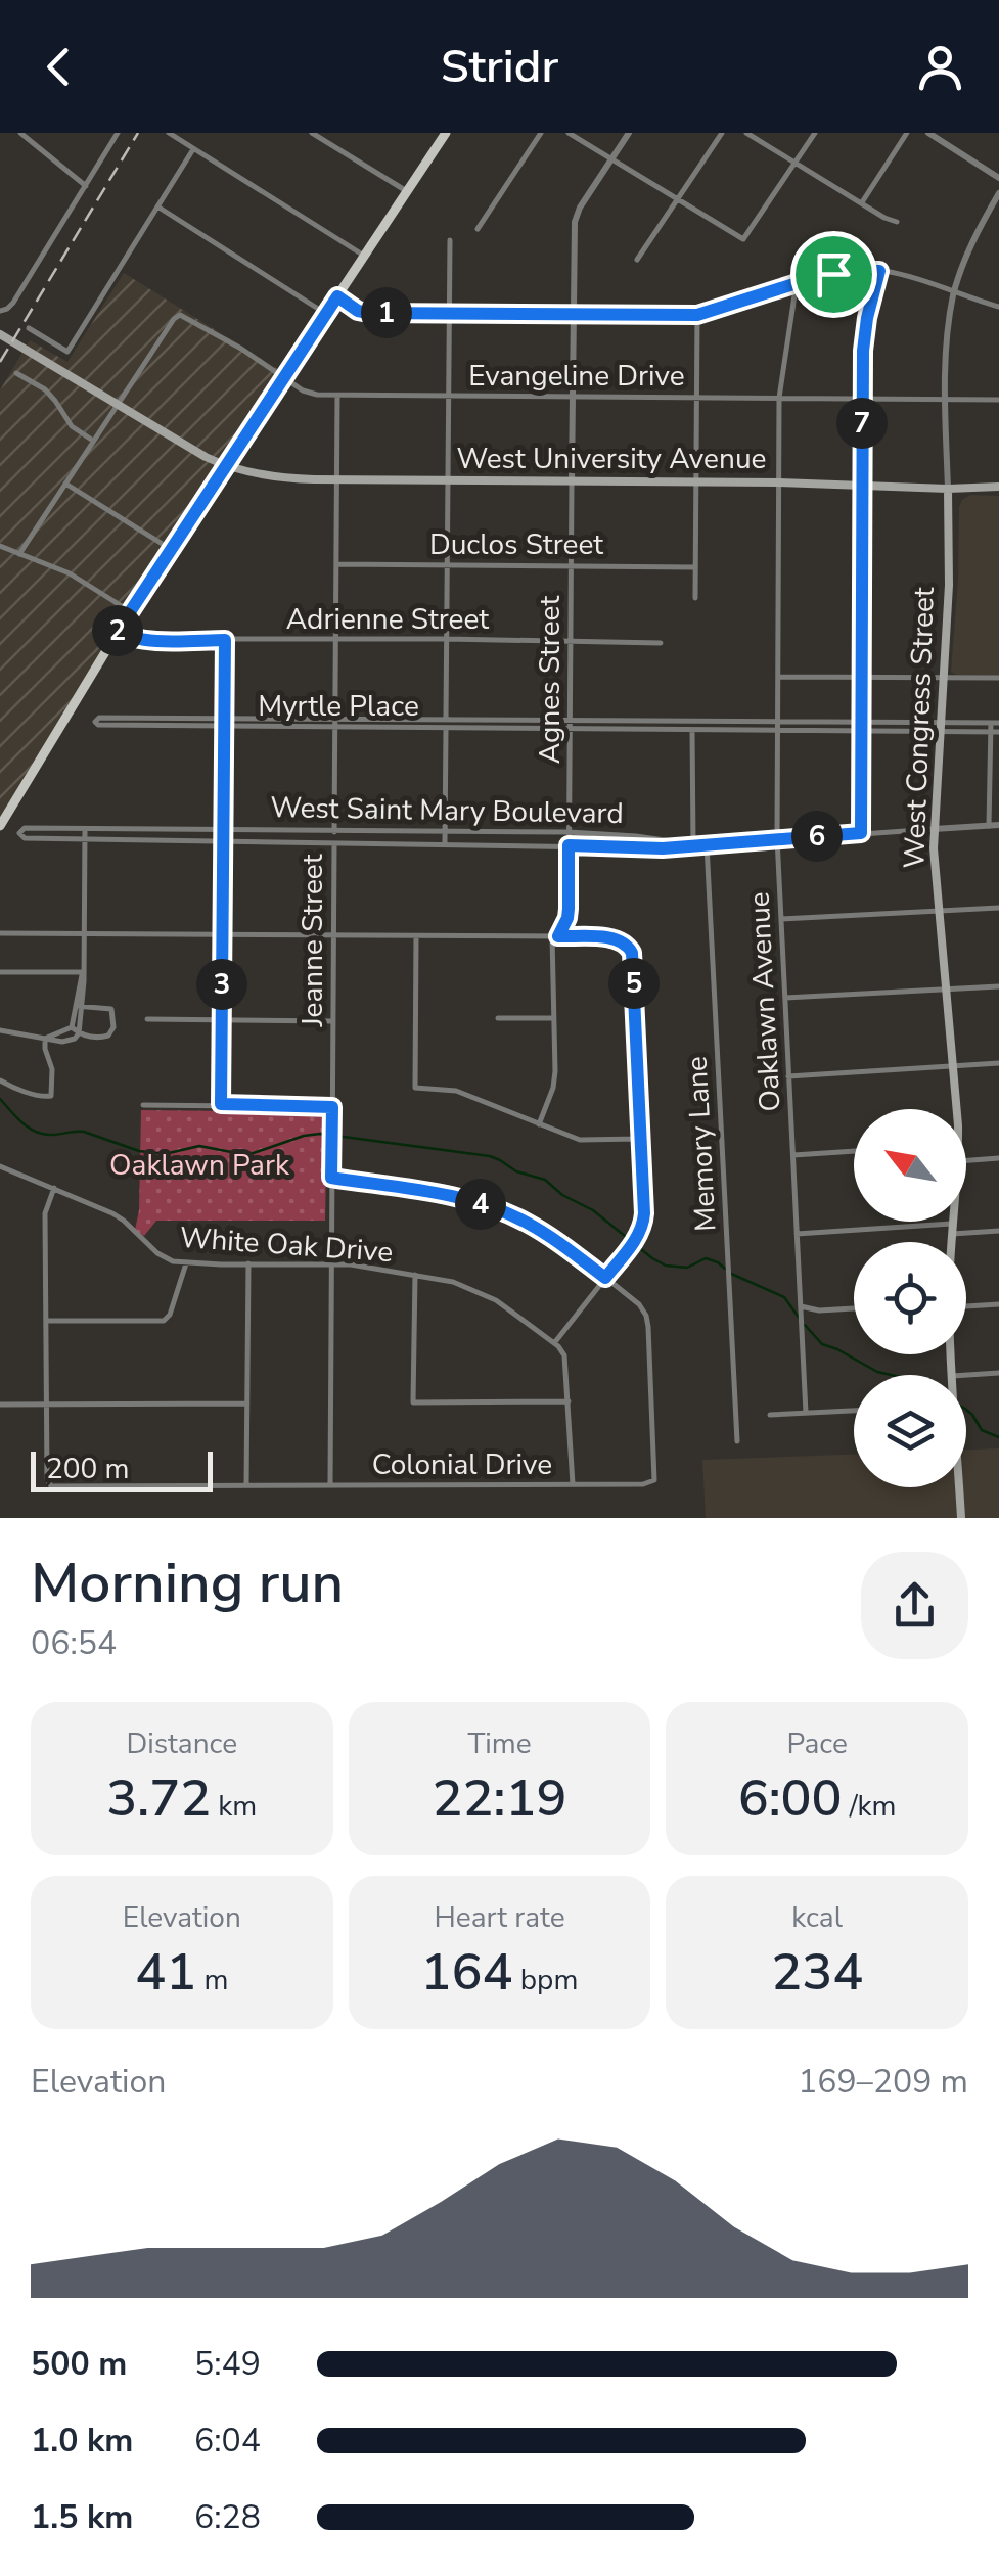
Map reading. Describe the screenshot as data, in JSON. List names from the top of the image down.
{
  "streets": {
    "main road": ["West University Avenue", "West Congress Street"],
    "street": [
      "Evangeline Drive",
      "Duclos Street",
      "Adrienne Street",
      "Agnes Street",
      "Myrtle Place",
      "West Saint Mary Boulevard",
      "Jeanne Street",
      "Oaklawn Avenue",
      "Memory Lane",
      "White Oak Drive",
      "Colonial Drive"
    ]
  },
  "crossings": [
    ["Evangeline Drive", "West University Avenue"],
    ["Evangeline Drive", "West Congress Street"],
    ["Evangeline Drive", "Jeanne Street"],
    ["Evangeline Drive", "Oaklawn Avenue"],
    ["West University Avenue", "Agnes Street"],
    ["West University Avenue", "West Congress Street"],
    ["West University Avenue", "Jeanne Street"],
    ["West University Avenue", "Oaklawn Avenue"],
    ["Duclos Street", "Agnes Street"],
    ["Duclos Street", "Jeanne Street"],
    ["Adrienne Street", "Agnes Street"],
    ["Adrienne Street", "Jeanne Street"],
    ["Agnes Street", "Myrtle Place"],
    ["Agnes Street", "West Saint Mary Boulevard"],
    ["Myrtle Place", "West Congress Street"],
    ["Myrtle Place", "Jeanne Street"],
    ["Myrtle Place", "Oaklawn Avenue"],
    ["West Congress Street", "West Saint Mary Boulevard"],
    ["West Saint Mary Boulevard", "Jeanne Street"],
    ["West Saint Mary Boulevard", "Oaklawn Avenue"],
    ["West Saint Mary Boulevard", "Memory Lane"],
    ["Jeanne Street", "White Oak Drive"],
    ["Jeanne Street", "Colonial Drive"],
    ["White Oak Drive", "Colonial Drive"]
  ],
  "parks": ["Oaklawn Park"],
  "scale_bar": "200 m",
  "north": "top left",
  "page": {
    "header": "Stridr",
    "pins": [
      "1",
      "7",
      "2",
      "6",
      "5",
      "3",
      "4"
    ],
    "scale": "200 m",
    "heading": ["Morning run", "06:54"],
    "stats": [
      ["Distance", "3.72 km"],
      ["Time", "22:19"],
      ["Pace", "6:00 /km"],
      ["Elevation", "41 m"],
      ["Heart rate", "164 bpm"],
      ["kcal", "234"]
    ],
    "chart": ["Elevation", "169–209 m"],
    "list": [
      {
        "name": "500 m",
        "note": "5:49"
      },
      {
        "name": "1.0 km",
        "note": "6:04"
      },
      {
        "name": "1.5 km",
        "note": "6:28"
      }
    ]
  }
}
